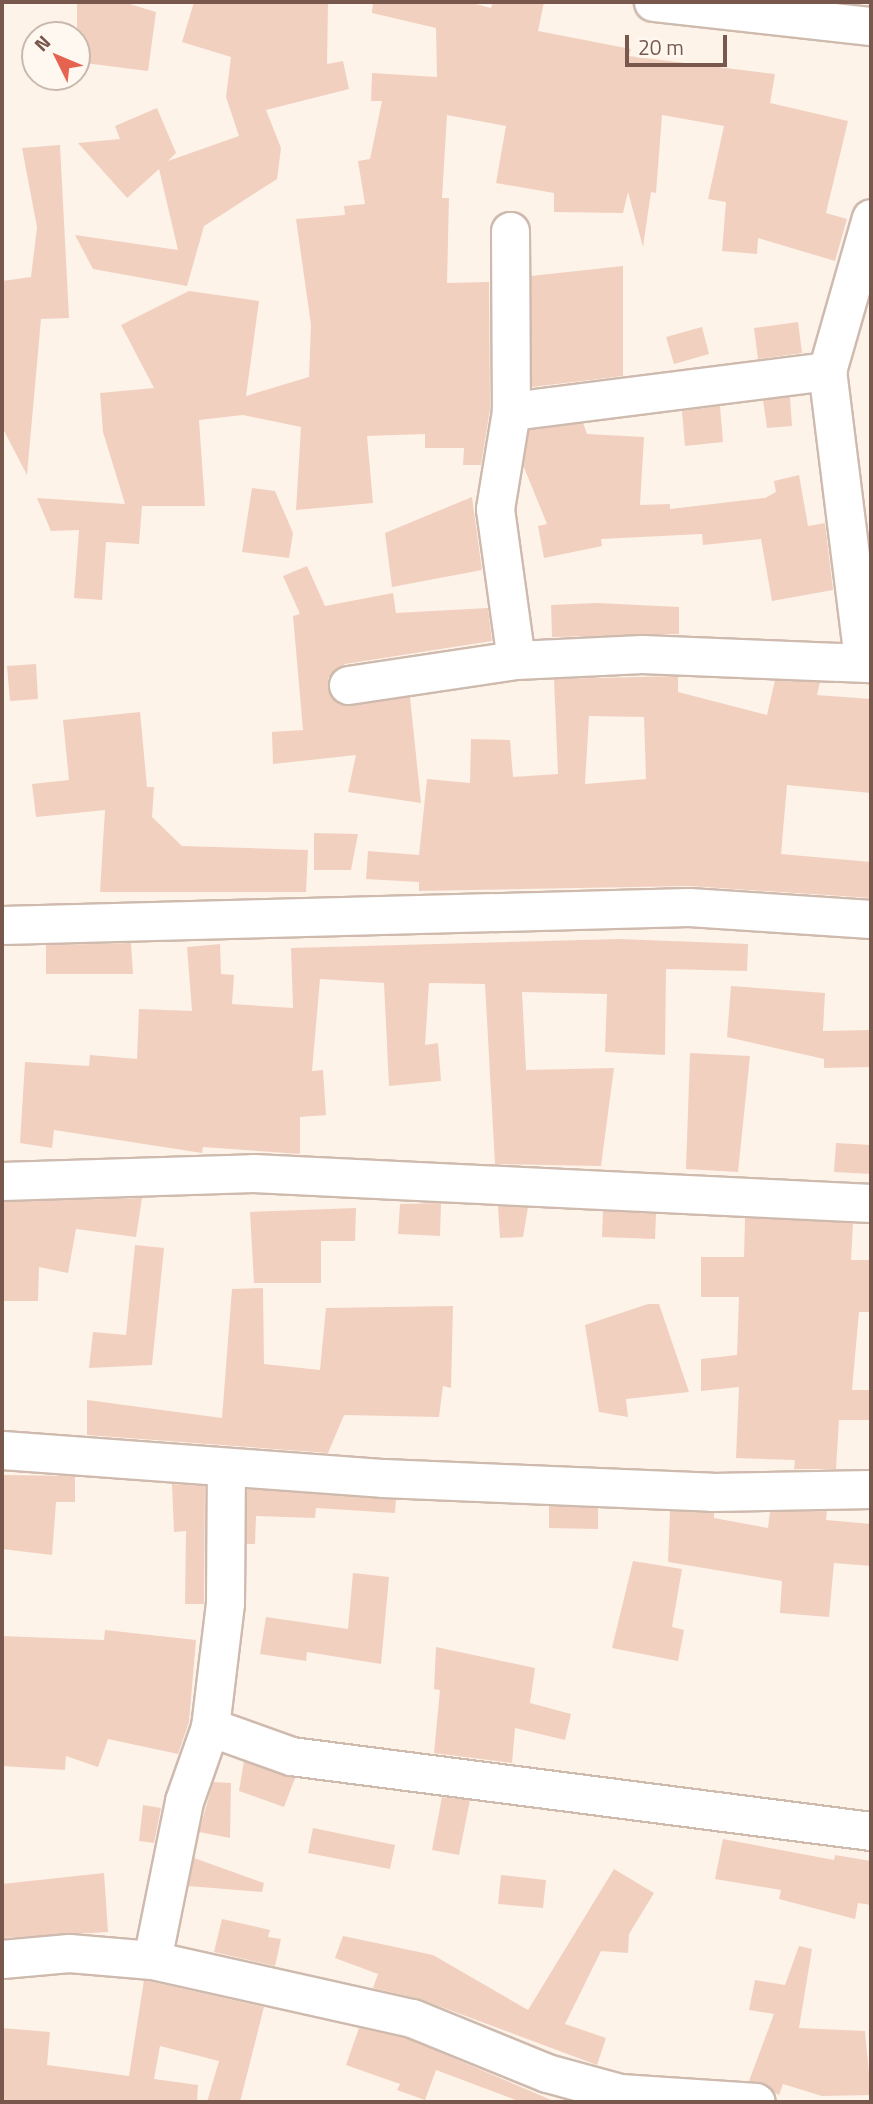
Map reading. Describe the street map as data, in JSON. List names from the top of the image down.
{
  "scale_bar": "20 m",
  "north": "top left"
}
